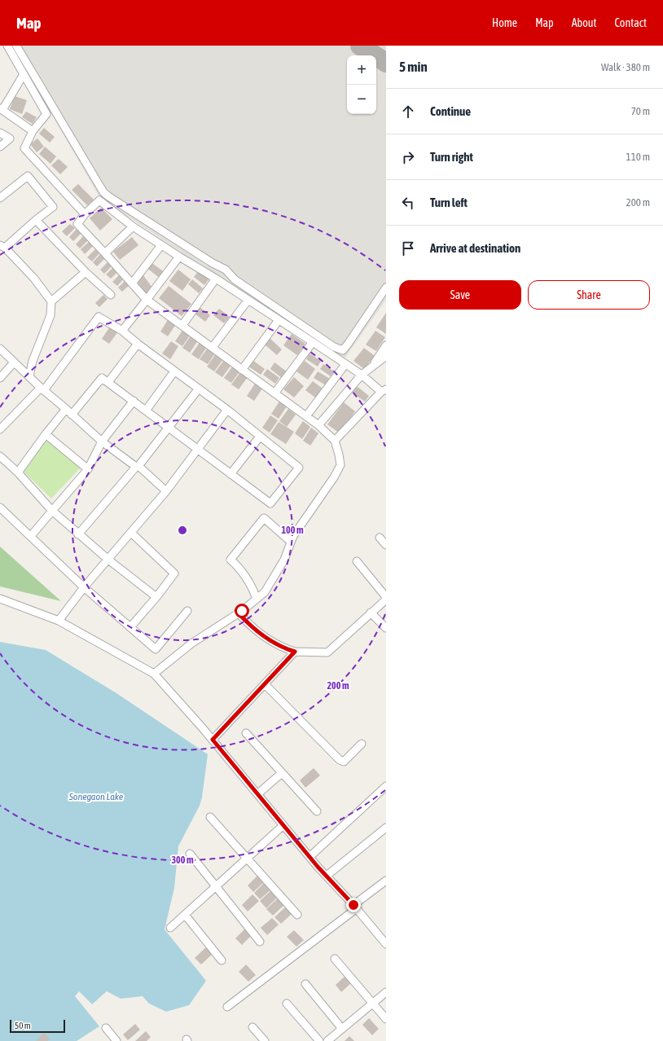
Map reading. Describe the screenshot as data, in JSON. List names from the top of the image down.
{
  "water": ["Sonegaon Lake"],
  "scale_bar": "50 m",
  "page": {
    "header": "Map",
    "nav": [
      "Home",
      "Map",
      "About",
      "Contact"
    ],
    "heading": ["5 min", "Walk · 380 m"],
    "map_buttons": ["+", "−"],
    "list": [
      ["Continue", "70 m"],
      ["Turn right", "110 m"],
      ["Turn left", "200 m"],
      "Arrive at destination"
    ],
    "buttons": ["Save", "Share"],
    "scale": "50 m"
  },
  "rings": ["100 m", "200 m", "300 m"]
}
